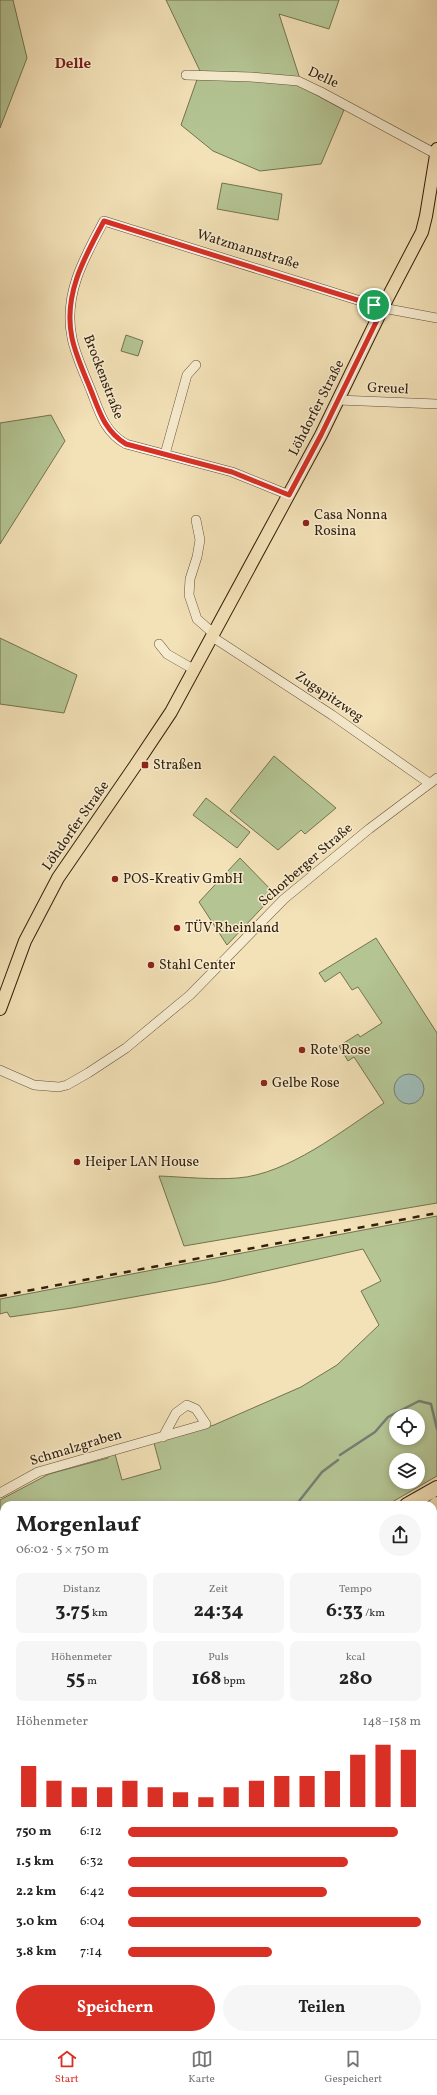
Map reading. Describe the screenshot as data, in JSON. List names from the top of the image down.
{
  "streets": {
    "main road": ["Löhdorfer Straße"],
    "street": [
      "Delle",
      "Watzmannstraße",
      "Brockenstraße",
      "Greuel",
      "Zugspitzweg",
      "Schorberger Straße",
      "Schmalzgraben"
    ]
  },
  "crossings": [
    ["Delle", "Löhdorfer Straße"],
    ["Watzmannstraße", "Brockenstraße"],
    ["Watzmannstraße", "Löhdorfer Straße"],
    ["Brockenstraße", "Löhdorfer Straße"],
    ["Greuel", "Löhdorfer Straße"],
    ["Löhdorfer Straße", "Zugspitzweg"],
    ["Zugspitzweg", "Schorberger Straße"]
  ],
  "districts": ["Delle"],
  "places": {
    "other": [
      "Casa Nonna Rosina",
      "POS-Kreativ GmbH",
      "TÜV Rheinland",
      "Stahl Center",
      "Rote Rose",
      "Gelbe Rose",
      "Heiper LAN House"
    ],
    "transit": ["Straßen"]
  },
  "page": {
    "heading": ["Morgenlauf", "06:02 · 5 × 750 m"],
    "stats": [
      ["Distanz", "3.75 km"],
      ["Zeit", "24:34"],
      ["Tempo", "6:33 /km"],
      ["Höhenmeter", "55 m"],
      ["Puls", "168 bpm"],
      ["kcal", "280"]
    ],
    "chart": ["Höhenmeter", "148–158 m"],
    "list": [
      {
        "name": "750 m",
        "note": "6:12"
      },
      {
        "name": "1.5 km",
        "note": "6:32"
      },
      {
        "name": "2.2 km",
        "note": "6:42"
      },
      {
        "name": "3.0 km",
        "note": "6:04"
      },
      {
        "name": "3.8 km",
        "note": "7:14"
      }
    ],
    "buttons": ["Speichern", "Teilen"],
    "tabs": ["Start", "Karte", "Gespeichert"]
  }
}
